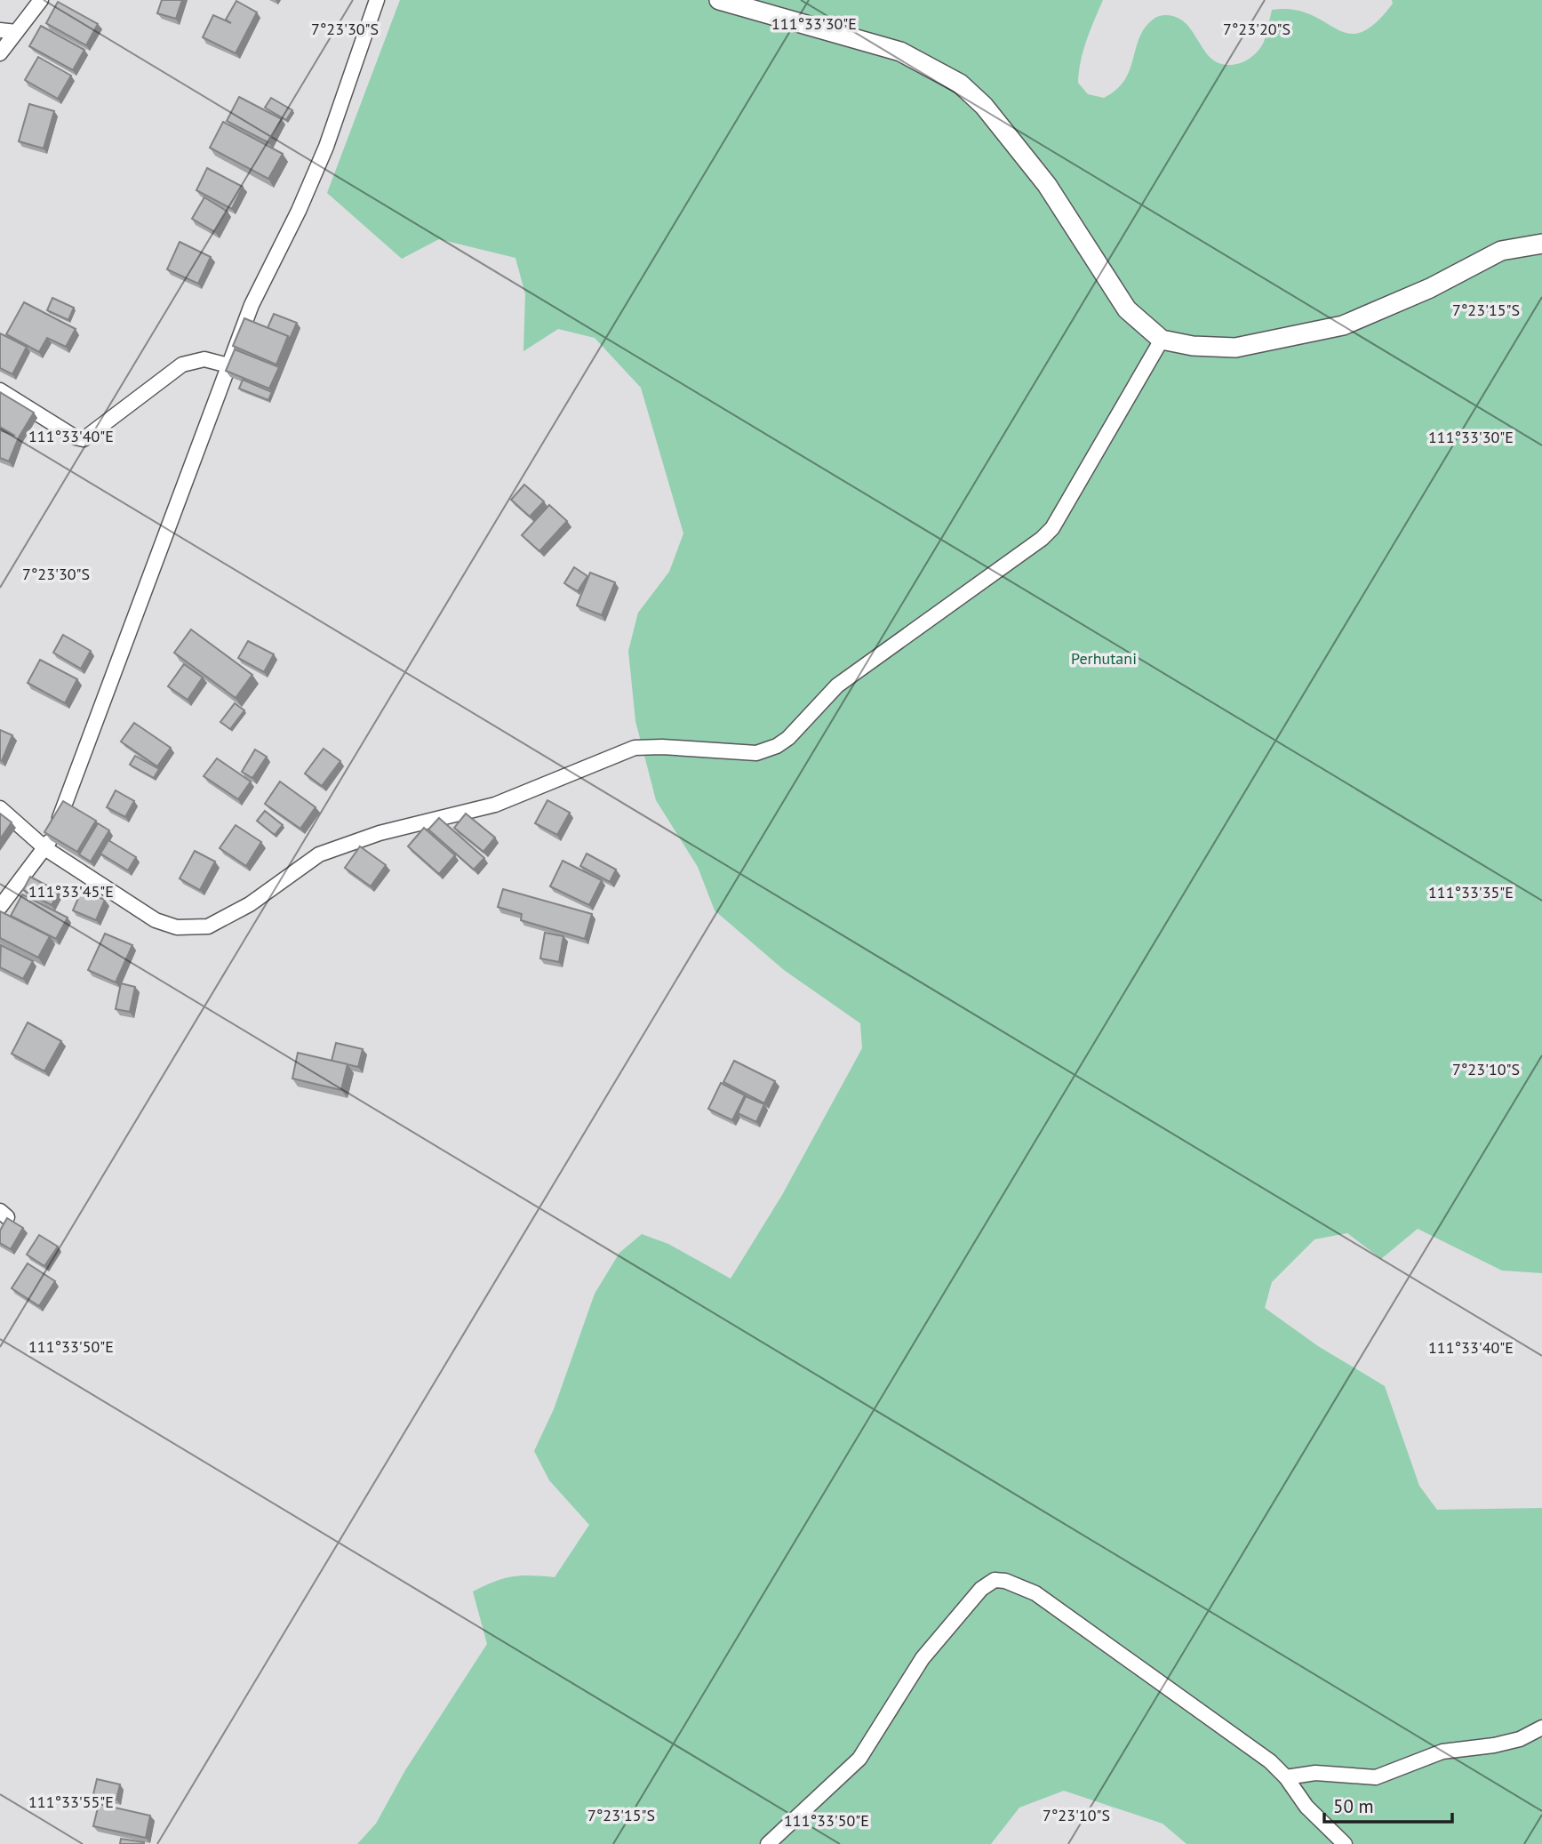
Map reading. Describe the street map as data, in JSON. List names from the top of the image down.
{
  "parks": ["Perhutani"],
  "scale_bar": "50 m",
  "coordinates": [
    "111°33'30\"E",
    "7°23'20\"S",
    "7°23'30\"S",
    "7°23'15\"S",
    "111°33'40\"E",
    "111°33'45\"E",
    "111°33'35\"E",
    "7°23'10\"S",
    "111°33'50\"E",
    "111°33'55\"E"
  ]
}
